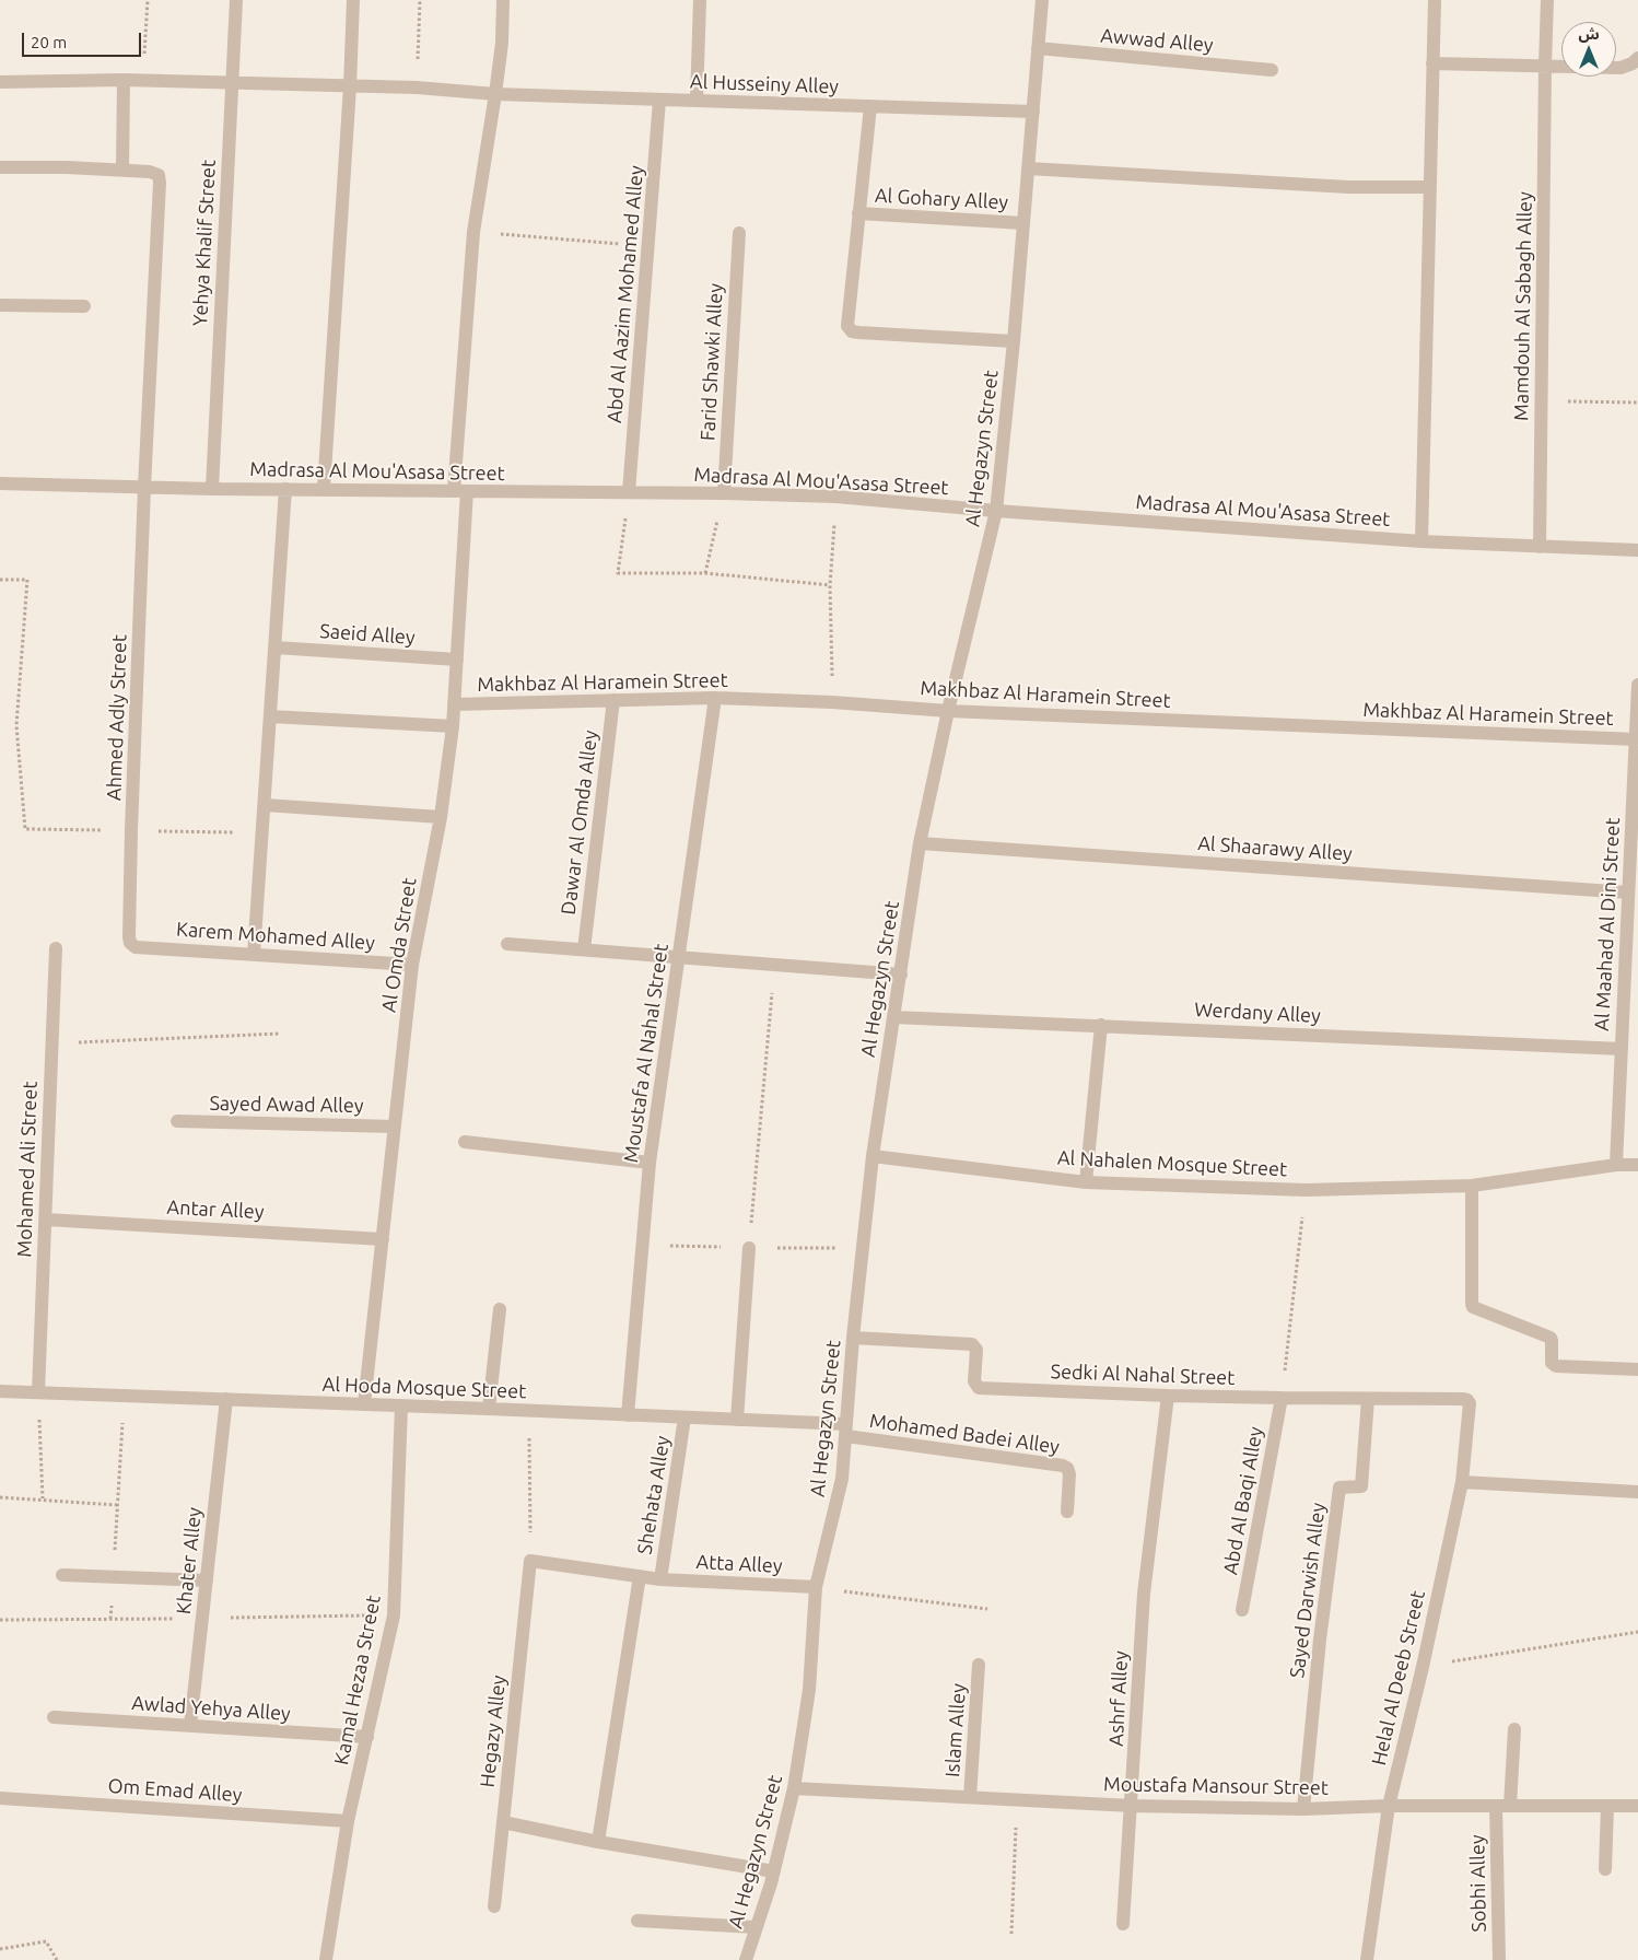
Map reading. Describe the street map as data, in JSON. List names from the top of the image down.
{
  "streets": {
    "street": [
      "Awwad Alley",
      "Al Husseiny Alley",
      "Al Gohary Alley",
      "Yehya Khalif Street",
      "Abd Al Aazim Mohamed Alley",
      "Mamdouh Al Sabagh Alley",
      "Farid Shawki Alley",
      "Al Hegazyn Street",
      "Madrasa Al Mou'Asasa Street",
      "Saeid Alley",
      "Makhbaz Al Haramein Street",
      "Ahmed Adly Street",
      "Dawar Al Omda Alley",
      "Al Shaarawy Alley",
      "Al Maahad Al Dini Street",
      "Karem Mohamed Alley",
      "Al Omda Street",
      "Werdany Alley",
      "Moustafa Al Nahal Street",
      "Sayed Awad Alley",
      "Al Nahalen Mosque Street",
      "Mohamed Ali Street",
      "Antar Alley",
      "Sedki Al Nahal Street",
      "Al Hoda Mosque Street",
      "Mohamed Badei Alley",
      "Shehata Alley",
      "Abd Al Baqi Alley",
      "Khater Alley",
      "Atta Alley",
      "Sayed Darwish Alley",
      "Helal Al Deeb Street",
      "Kamal Hezaa Street",
      "Ashrf Alley",
      "Awlad Yehya Alley",
      "Islam Alley",
      "Hegazy Alley",
      "Moustafa Mansour Street",
      "Om Emad Alley",
      "Sobhi Alley"
    ]
  },
  "crossings": [
    ["Awwad Alley", "Al Hegazyn Street"],
    ["Al Husseiny Alley", "Yehya Khalif Street"],
    ["Al Husseiny Alley", "Abd Al Aazim Mohamed Alley"],
    ["Al Husseiny Alley", "Al Hegazyn Street"],
    ["Al Husseiny Alley", "Al Omda Street"],
    ["Al Gohary Alley", "Al Hegazyn Street"],
    ["Yehya Khalif Street", "Madrasa Al Mou'Asasa Street"],
    ["Abd Al Aazim Mohamed Alley", "Madrasa Al Mou'Asasa Street"],
    ["Mamdouh Al Sabagh Alley", "Madrasa Al Mou'Asasa Street"],
    ["Farid Shawki Alley", "Madrasa Al Mou'Asasa Street"],
    ["Al Hegazyn Street", "Madrasa Al Mou'Asasa Street"],
    ["Al Hegazyn Street", "Makhbaz Al Haramein Street"],
    ["Al Hegazyn Street", "Al Shaarawy Alley"],
    ["Al Hegazyn Street", "Werdany Alley"],
    ["Al Hegazyn Street", "Al Nahalen Mosque Street"],
    ["Al Hegazyn Street", "Sedki Al Nahal Street"],
    ["Al Hegazyn Street", "Al Hoda Mosque Street"],
    ["Al Hegazyn Street", "Mohamed Badei Alley"],
    ["Al Hegazyn Street", "Atta Alley"],
    ["Al Hegazyn Street", "Moustafa Mansour Street"],
    ["Madrasa Al Mou'Asasa Street", "Ahmed Adly Street"],
    ["Madrasa Al Mou'Asasa Street", "Al Omda Street"],
    ["Saeid Alley", "Al Omda Street"],
    ["Makhbaz Al Haramein Street", "Dawar Al Omda Alley"],
    ["Makhbaz Al Haramein Street", "Al Maahad Al Dini Street"],
    ["Makhbaz Al Haramein Street", "Al Omda Street"],
    ["Makhbaz Al Haramein Street", "Moustafa Al Nahal Street"],
    ["Ahmed Adly Street", "Karem Mohamed Alley"],
    ["Al Shaarawy Alley", "Al Maahad Al Dini Street"],
    ["Al Maahad Al Dini Street", "Werdany Alley"],
    ["Al Maahad Al Dini Street", "Al Nahalen Mosque Street"],
    ["Karem Mohamed Alley", "Al Omda Street"],
    ["Al Omda Street", "Sayed Awad Alley"],
    ["Al Omda Street", "Antar Alley"],
    ["Al Omda Street", "Al Hoda Mosque Street"],
    ["Moustafa Al Nahal Street", "Al Hoda Mosque Street"],
    ["Mohamed Ali Street", "Antar Alley"],
    ["Mohamed Ali Street", "Al Hoda Mosque Street"],
    ["Sedki Al Nahal Street", "Abd Al Baqi Alley"],
    ["Sedki Al Nahal Street", "Sayed Darwish Alley"],
    ["Sedki Al Nahal Street", "Helal Al Deeb Street"],
    ["Sedki Al Nahal Street", "Ashrf Alley"],
    ["Al Hoda Mosque Street", "Mohamed Badei Alley"],
    ["Al Hoda Mosque Street", "Shehata Alley"],
    ["Al Hoda Mosque Street", "Khater Alley"],
    ["Al Hoda Mosque Street", "Kamal Hezaa Street"],
    ["Shehata Alley", "Atta Alley"],
    ["Khater Alley", "Awlad Yehya Alley"],
    ["Atta Alley", "Hegazy Alley"],
    ["Sayed Darwish Alley", "Moustafa Mansour Street"],
    ["Helal Al Deeb Street", "Moustafa Mansour Street"],
    ["Kamal Hezaa Street", "Awlad Yehya Alley"],
    ["Kamal Hezaa Street", "Om Emad Alley"],
    ["Ashrf Alley", "Moustafa Mansour Street"],
    ["Islam Alley", "Moustafa Mansour Street"],
    ["Moustafa Mansour Street", "Sobhi Alley"]
  ],
  "scale_bar": "20 m",
  "north": "top"
}
